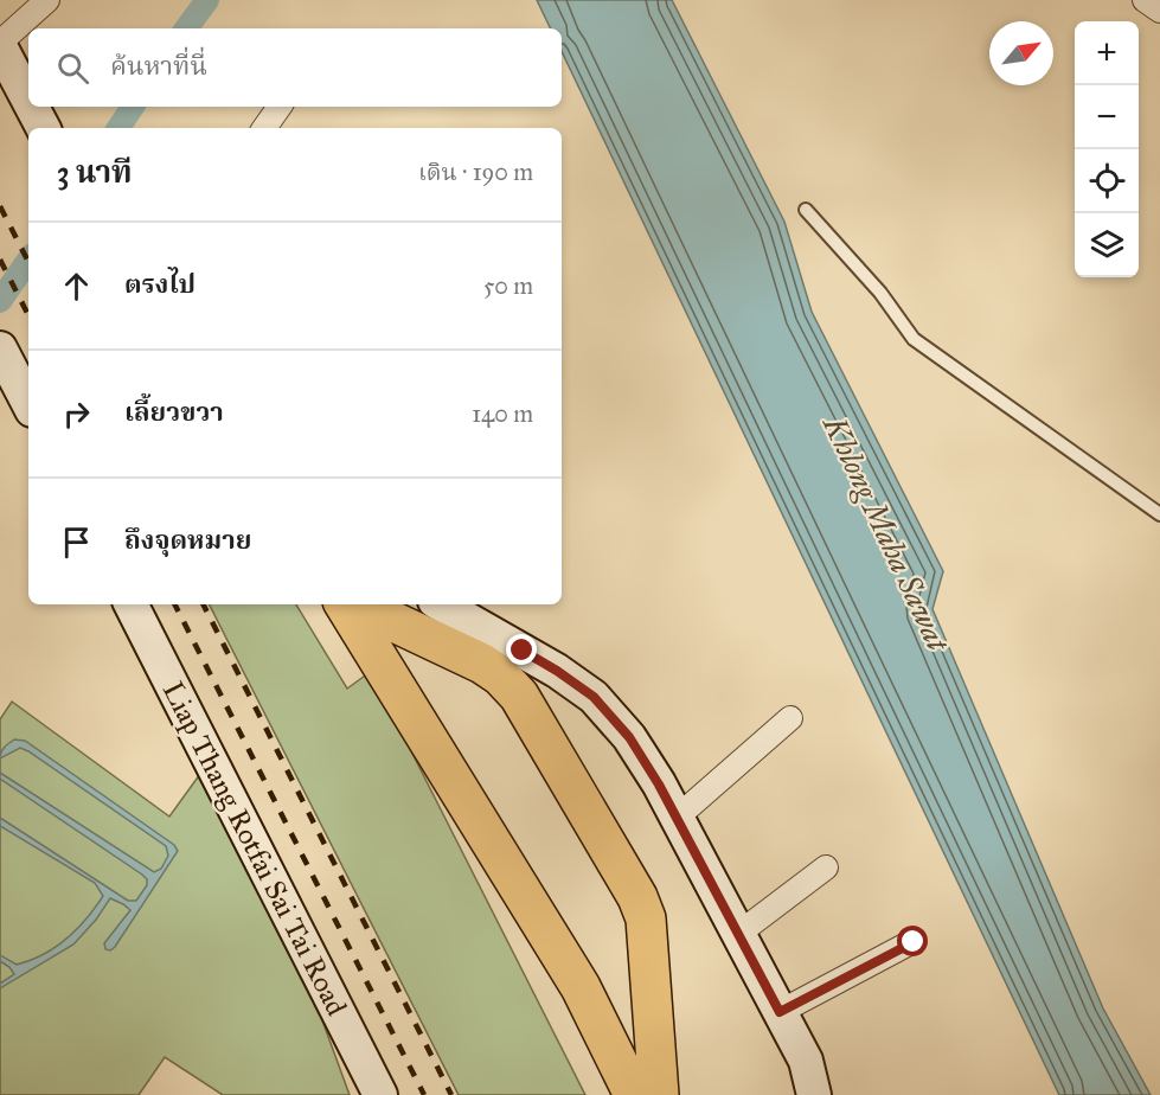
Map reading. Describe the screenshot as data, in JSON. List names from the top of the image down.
{
  "streets": {
    "main road": ["Liap Thang Rotfai Sai Tai Road"]
  },
  "water": ["Khlong Maha Sawat"],
  "north": "top right",
  "page": {
    "map_buttons": ["+", "−"],
    "search": "ค้นหาที่นี่",
    "heading": ["3 นาที", "เดิน · 190 m"],
    "list": [
      ["ตรงไป", "50 m"],
      ["เลี้ยวขวา", "140 m"],
      "ถึงจุดหมาย"
    ]
  }
}
